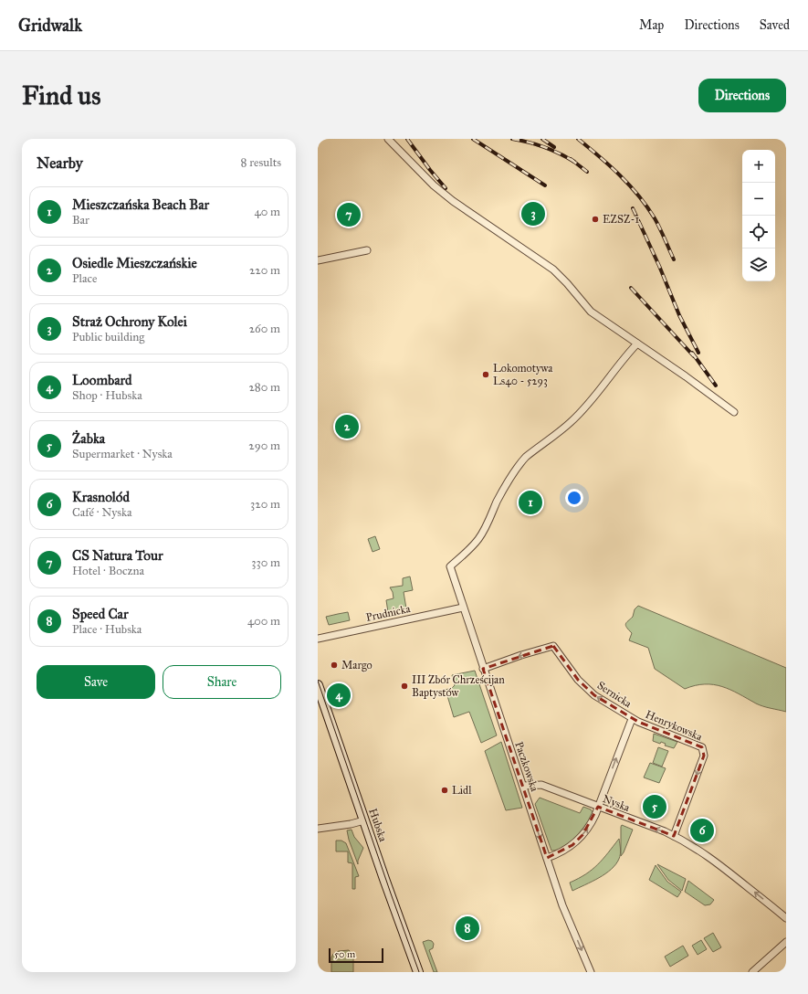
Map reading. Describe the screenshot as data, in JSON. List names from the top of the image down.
{
  "streets": {
    "street": [
      "Prudnicka",
      "Sernicka",
      "Henrykowska",
      "Paczkowska",
      "Nyska",
      "Hubska"
    ]
  },
  "crossings": [
    ["Prudnicka", "Paczkowska"],
    ["Sernicka", "Henrykowska"],
    ["Sernicka", "Paczkowska"],
    ["Sernicka", "Nyska"],
    ["Henrykowska", "Nyska"],
    ["Paczkowska", "Nyska"]
  ],
  "one_way": ["Nyska"],
  "places": [
    "EZSZ-1",
    "Lokomotywa Ls40 - 5293",
    "Margo",
    "III Zbór Chrześcijan Baptystów",
    "Lidl"
  ],
  "scale_bar": "50 m",
  "page": {
    "header": "Gridwalk",
    "nav": ["Map", "Directions", "Saved"],
    "buttons": [
      "Directions",
      ["Save", "Share"]
    ],
    "title": "Find us",
    "heading": ["Nearby", "8 results"],
    "map_buttons": ["+", "−"],
    "list": [
      {
        "mark": "1",
        "name": "Mieszczańska Beach Bar",
        "note": "Bar",
        "value": "40 m"
      },
      {
        "mark": "2",
        "name": "Osiedle Mieszczańskie",
        "note": "Place",
        "value": "220 m"
      },
      {
        "mark": "3",
        "name": "Straż Ochrony Kolei",
        "note": "Public building",
        "value": "260 m"
      },
      {
        "mark": "4",
        "name": "Loombard",
        "note": "Shop · Hubska",
        "value": "280 m"
      },
      {
        "mark": "5",
        "name": "Żabka",
        "note": "Supermarket · Nyska",
        "value": "290 m"
      },
      {
        "mark": "6",
        "name": "Krasnolód",
        "note": "Café · Nyska",
        "value": "320 m"
      },
      {
        "mark": "7",
        "name": "CS Natura Tour",
        "note": "Hotel · Boczna",
        "value": "330 m"
      },
      {
        "mark": "8",
        "name": "Speed Car",
        "note": "Place · Hubska",
        "value": "400 m"
      }
    ],
    "pins": [
      "3",
      "7",
      "2",
      "1",
      "4",
      "5",
      "6",
      "8"
    ],
    "scale": "50 m"
  }
}
